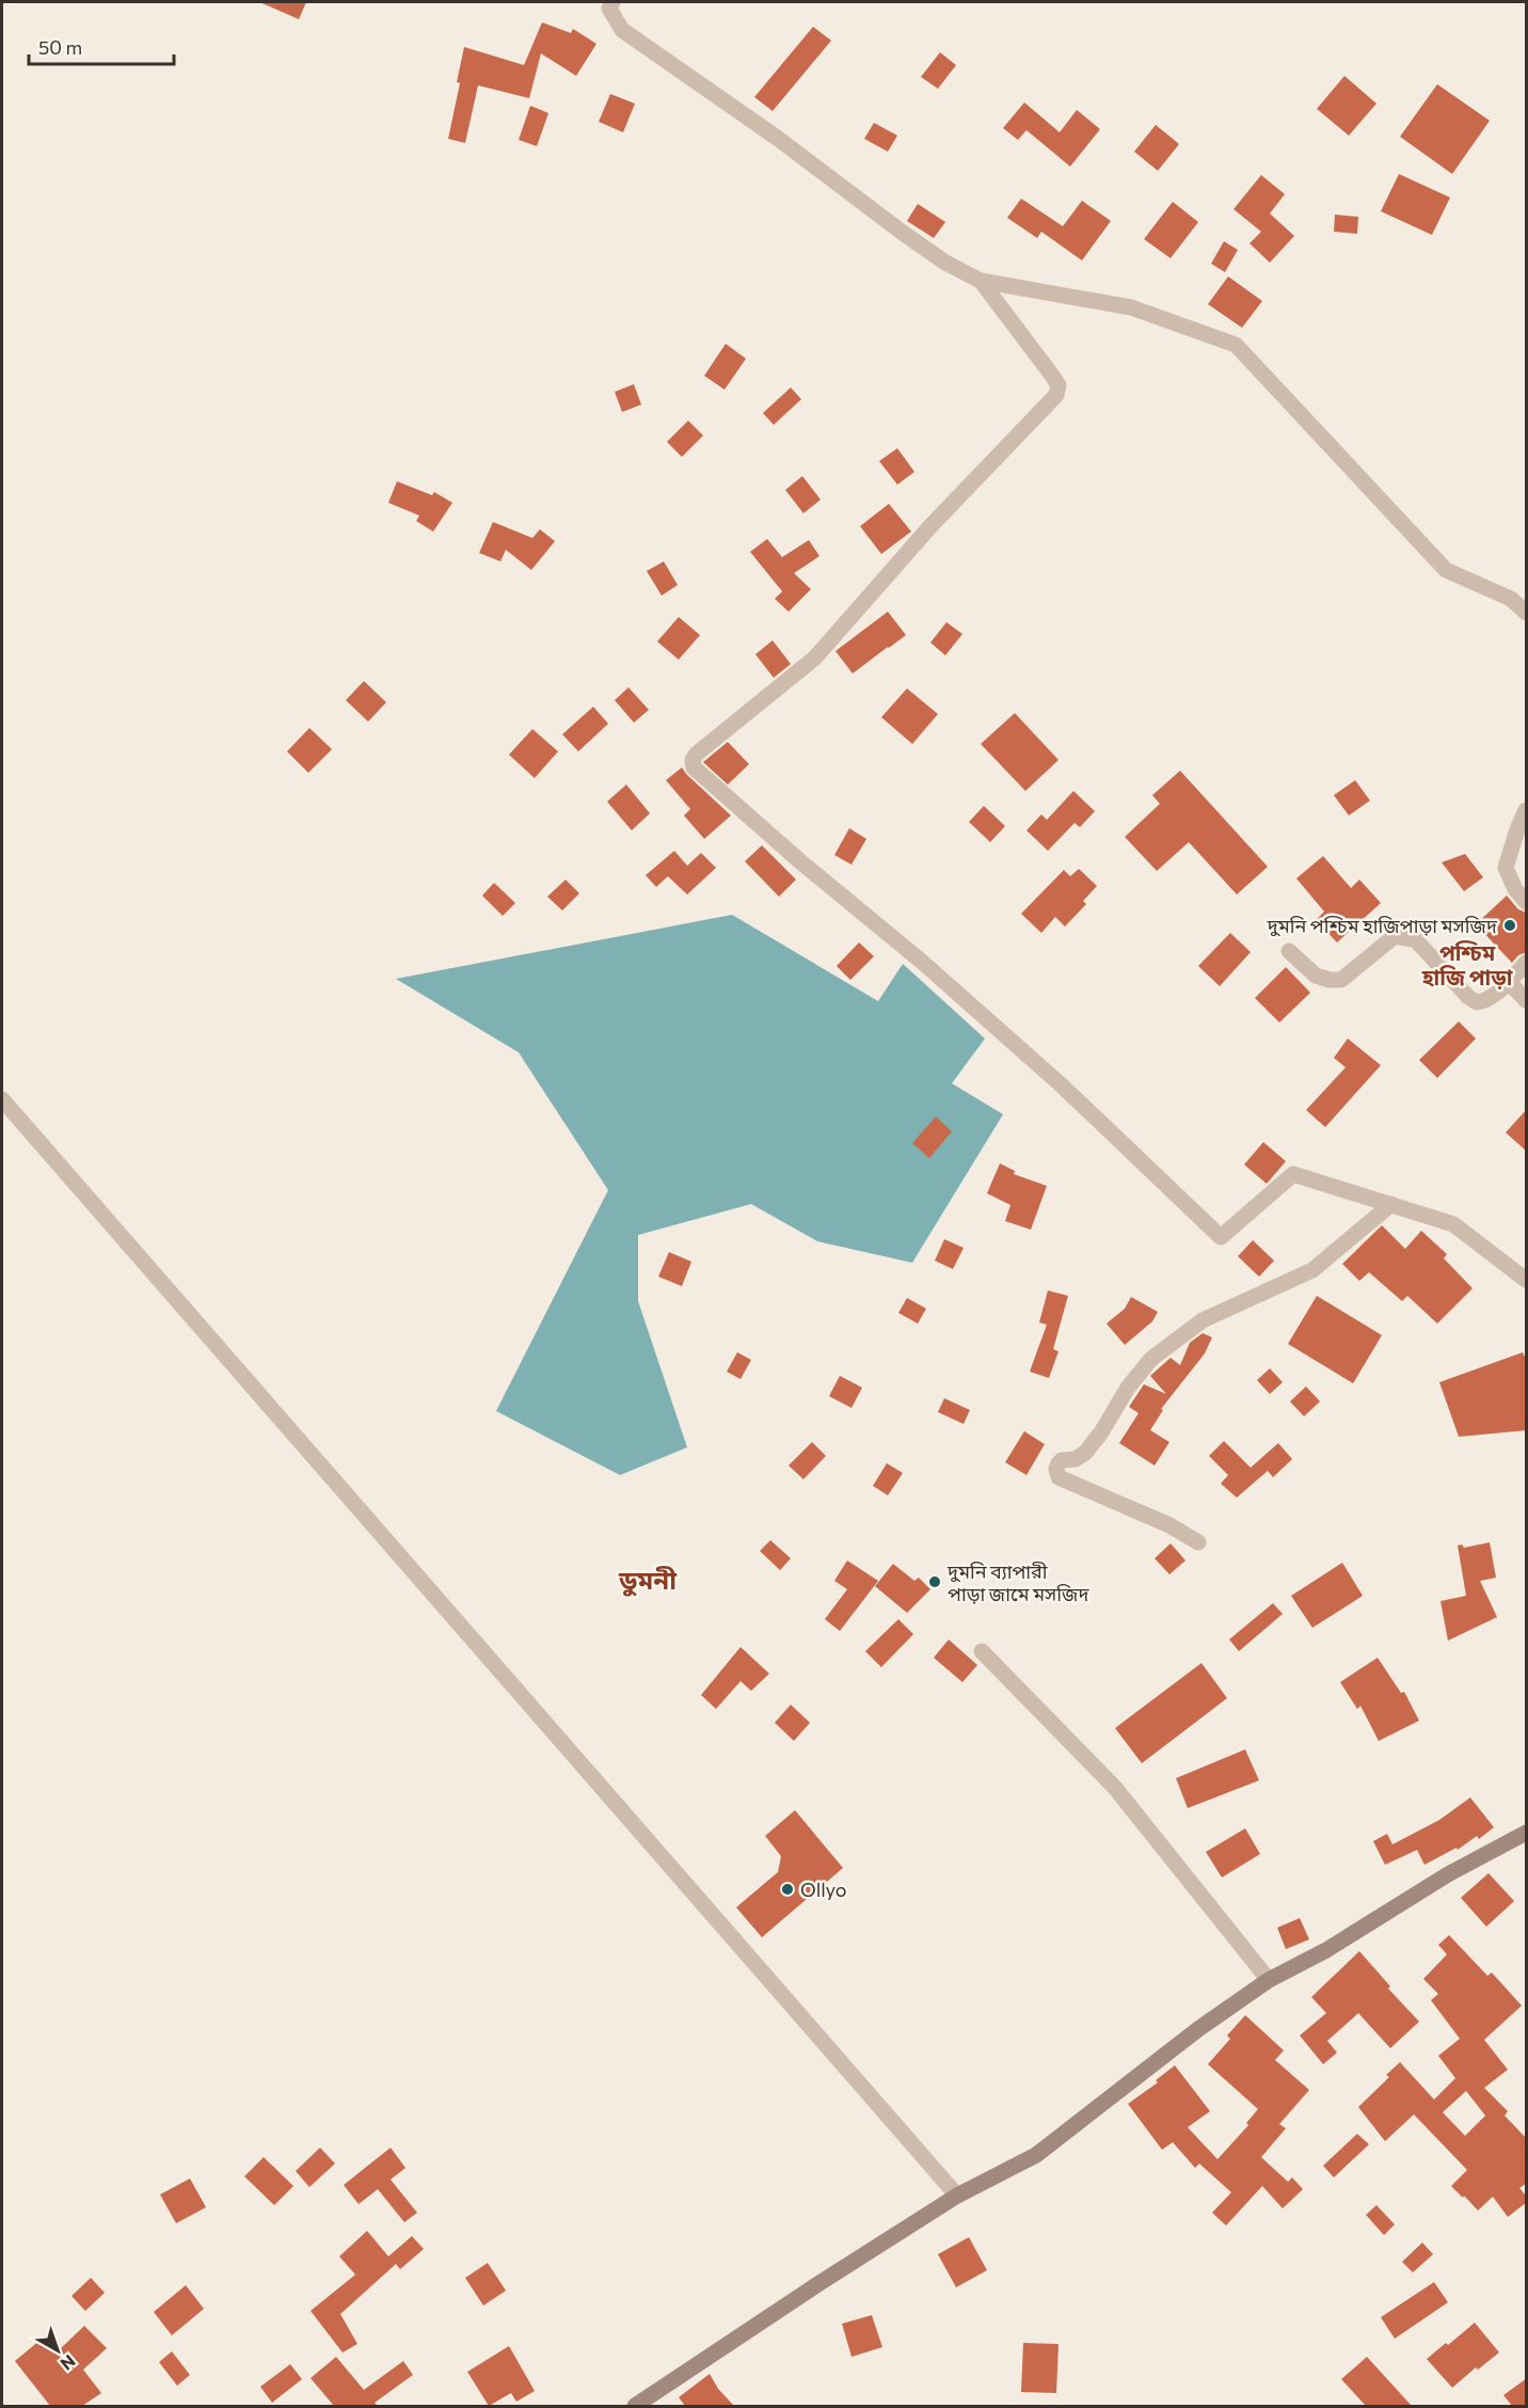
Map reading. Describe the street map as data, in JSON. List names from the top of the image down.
{
  "districts": ["পশ্চিম হাজি পাড়া", "ডুমনী"],
  "places": ["দুমনি পশ্চিম হাজিপাড়া মসজিদ", "দুমনি ব্যাপারী পাড়া জামে মসজিদ", "Ollyo"],
  "scale_bar": "50 m",
  "north": "bottom right"
}
